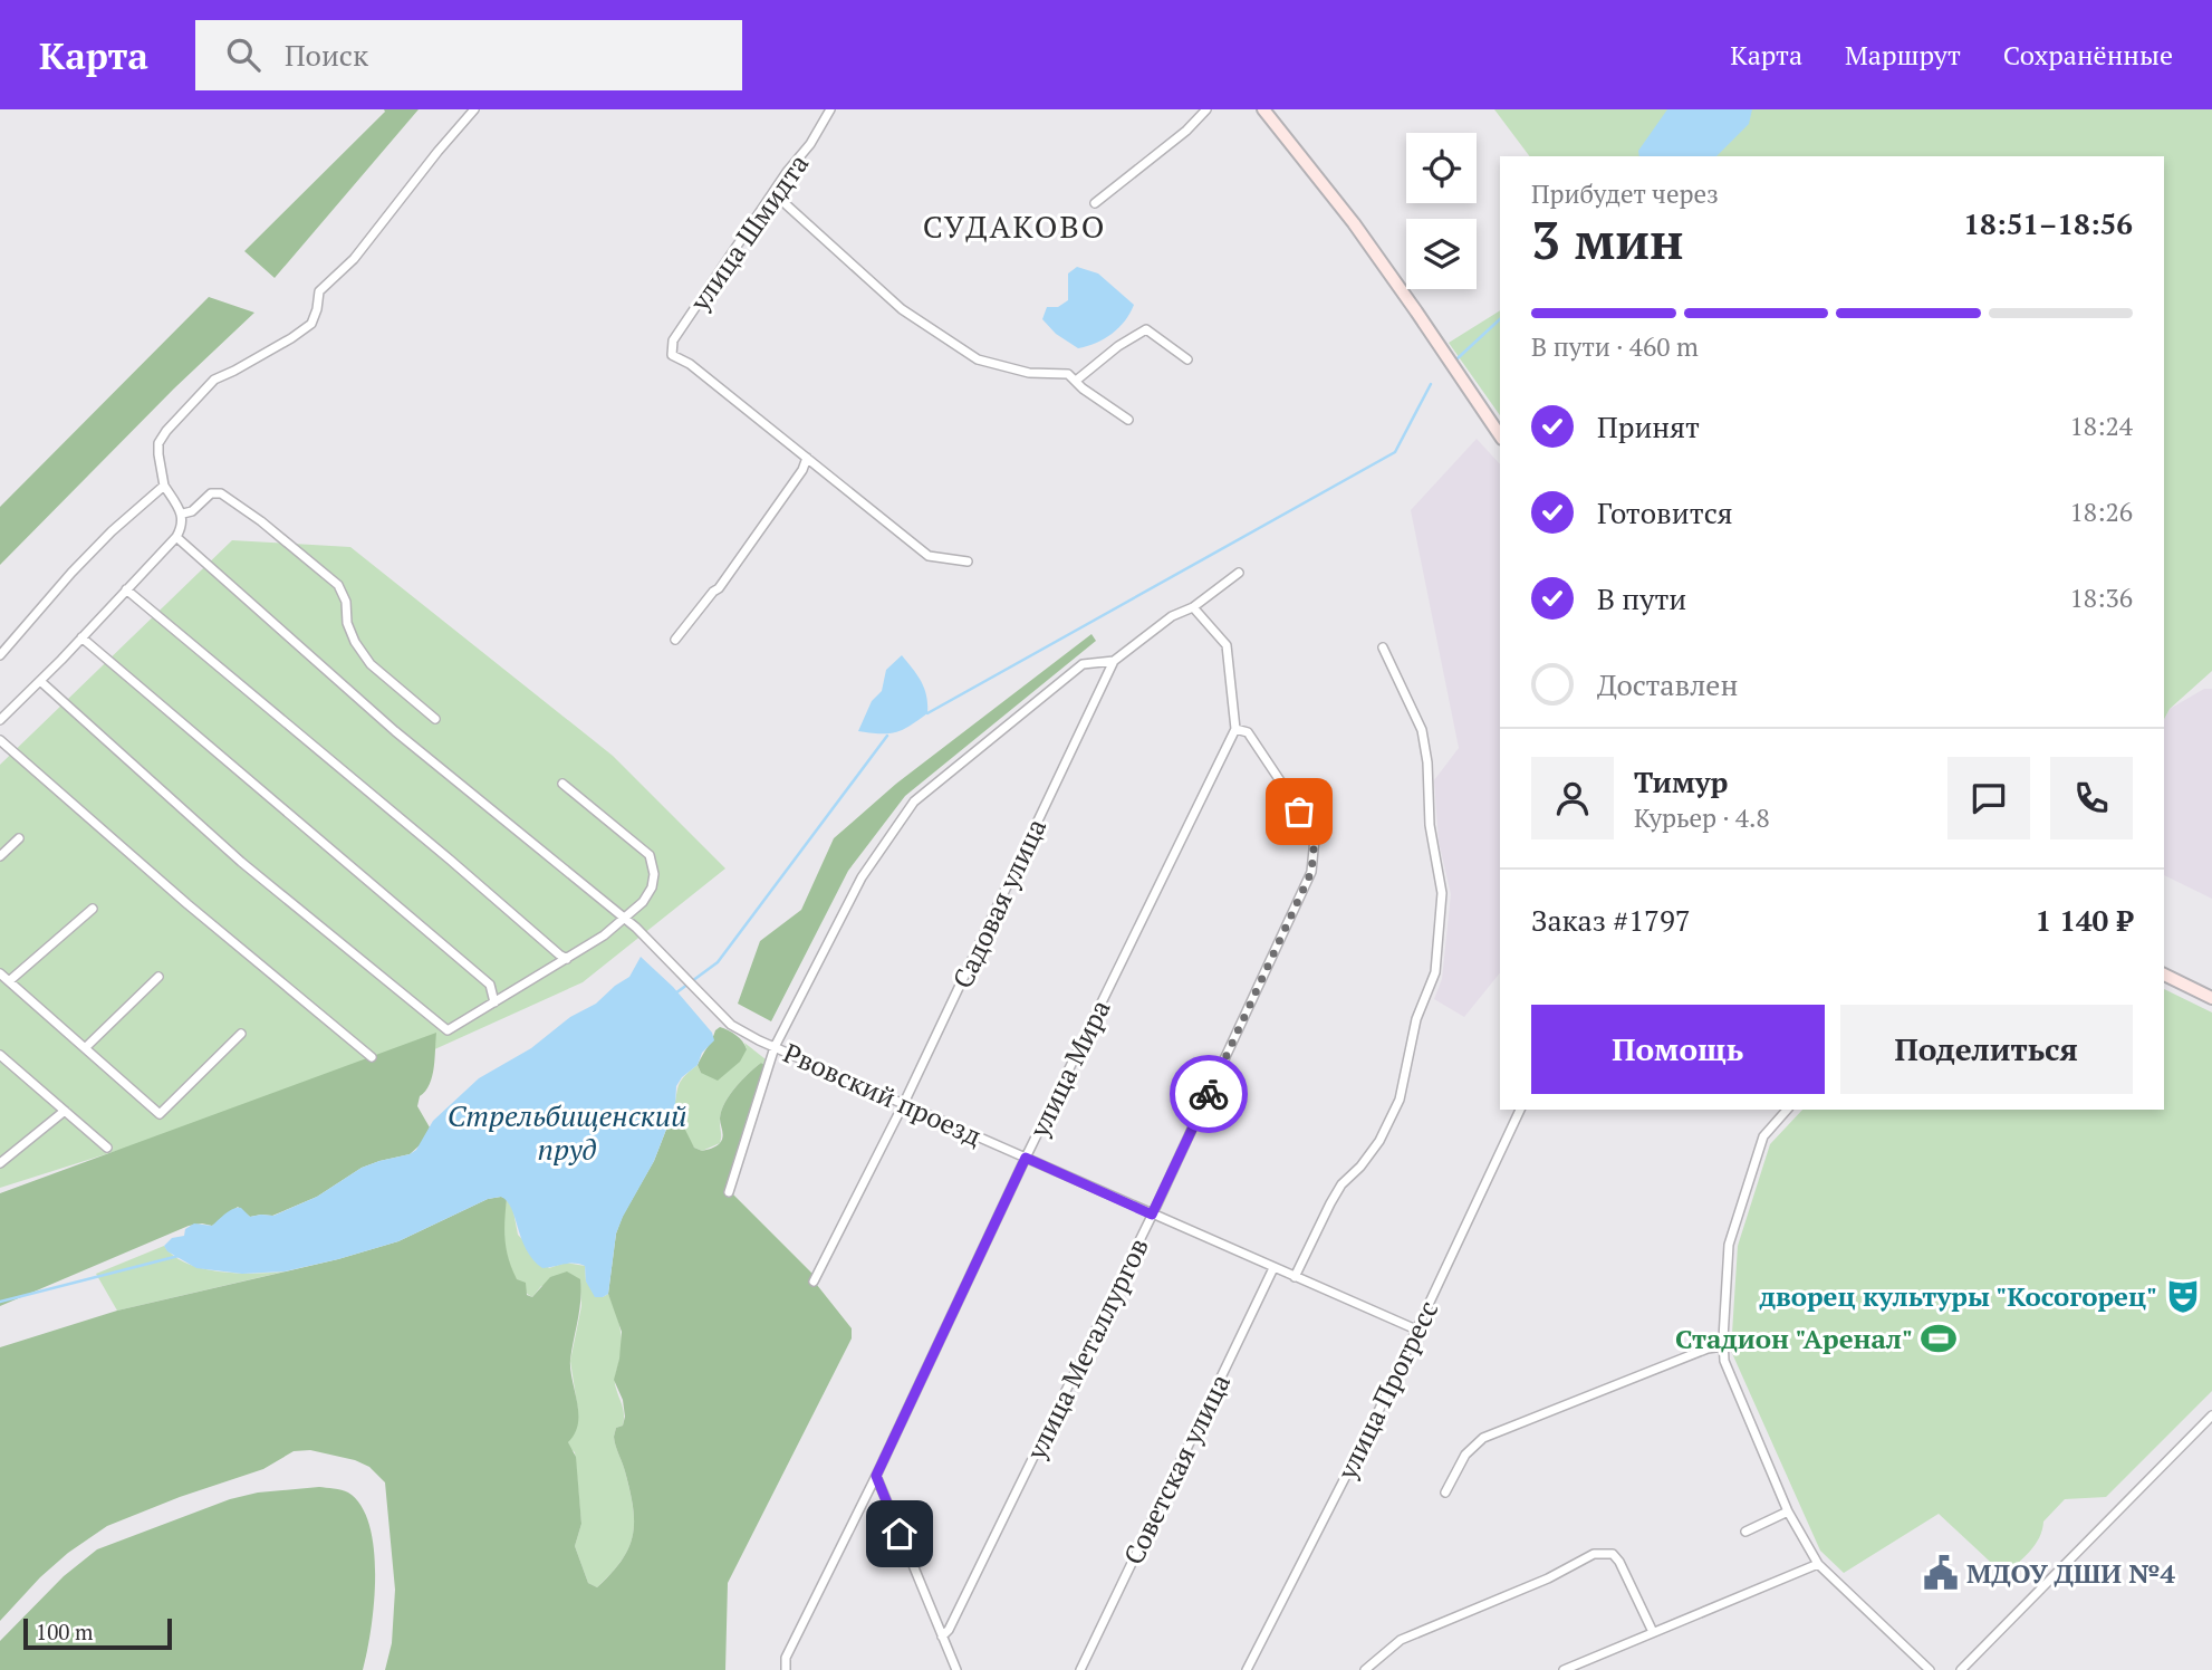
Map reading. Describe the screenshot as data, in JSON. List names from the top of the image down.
{
  "streets": {
    "street": [
      "улица Шмидта",
      "Садовая улица",
      "улица Мира",
      "Рвовский проезд",
      "улица Металлургов",
      "улица Прогресс",
      "Советская улица"
    ]
  },
  "crossings": [
    ["Садовая улица", "Рвовский проезд"],
    ["улица Мира", "Рвовский проезд"],
    ["улица Мира", "улица Металлургов"],
    ["Рвовский проезд", "улица Металлургов"],
    ["Рвовский проезд", "улица Прогресс"],
    ["Рвовский проезд", "Советская улица"]
  ],
  "districts": ["СУДАКОВО"],
  "water": ["Стрельбищенский пруд"],
  "places": {
    "theatre": ["дворец культуры \"Косогорец\""],
    "sports": ["Стадион \"Аренал\""],
    "public building": ["МДОУ ДШИ №4"]
  },
  "scale_bar": "100 m",
  "page": {
    "header": "Карта",
    "search": "Поиск",
    "nav": ["Карта", "Маршрут", "Сохранённые"],
    "heading": ["3 мин", "Прибудет через", "18:51–18:56"],
    "panel": [
      "Тимур",
      "Курьер · 4.8",
      "Заказ #1797",
      "1 140 ₽"
    ],
    "bar": "В пути · 460 m",
    "list": [
      ["Принят", "18:24"],
      ["Готовится", "18:26"],
      ["В пути", "18:36"],
      "Доставлен"
    ],
    "buttons": ["Помощь", "Поделиться"],
    "scale": "100 m"
  }
}
